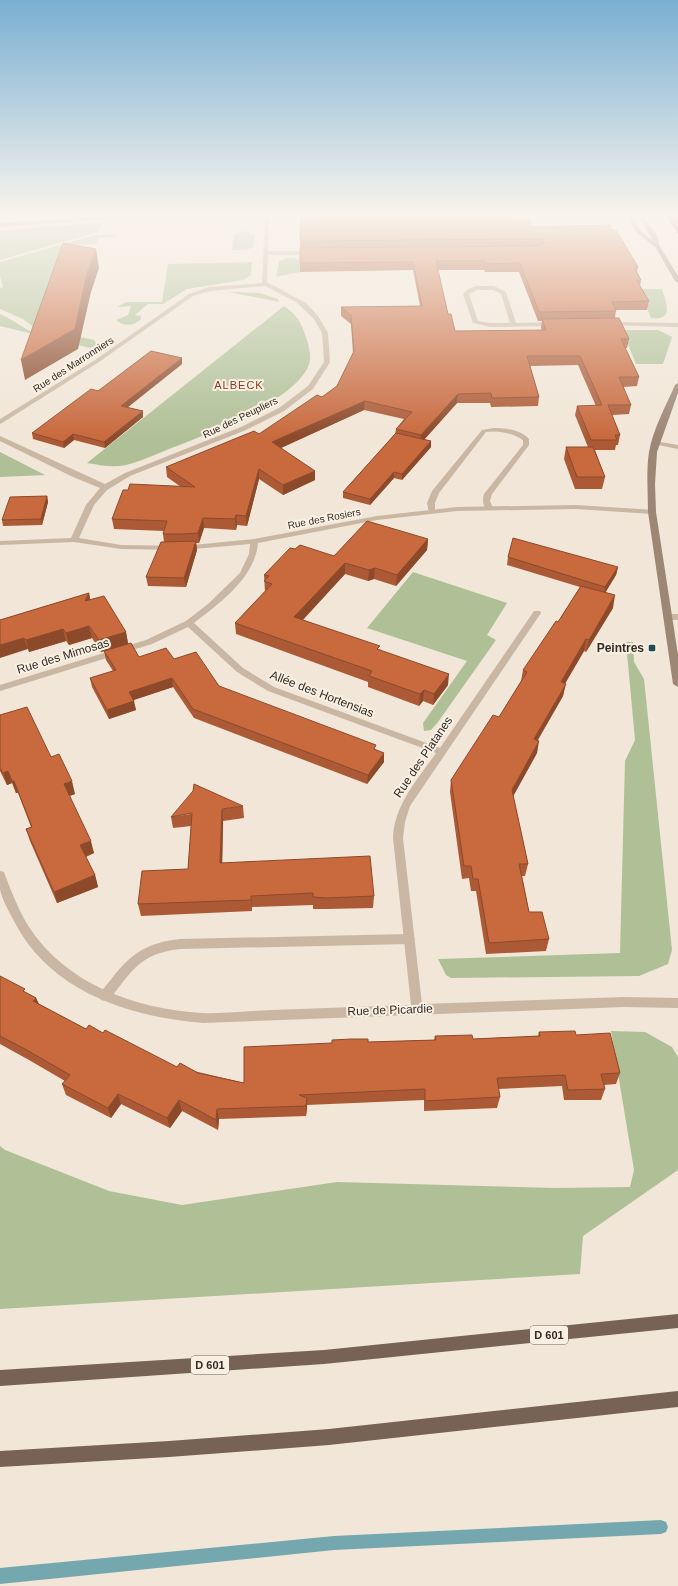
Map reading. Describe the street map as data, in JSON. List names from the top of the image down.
{
  "streets": {
    "main road": ["D 601"],
    "street": [
      "Rue des Marronniers",
      "Rue des Peupliers",
      "Rue des Rosiers",
      "Rue des Mimosas",
      "Allée des Hortensias",
      "Rue des Platanes",
      "Rue de Picardie"
    ]
  },
  "crossings": [
    ["Rue des Peupliers", "Rue des Rosiers"],
    ["Rue des Rosiers", "Rue des Mimosas"],
    ["Rue des Mimosas", "Allée des Hortensias"],
    ["Allée des Hortensias", "Rue des Platanes"],
    ["Rue des Platanes", "Rue de Picardie"]
  ],
  "districts": ["ALBECK"],
  "places": {
    "transit": ["Peintres"]
  }
}
